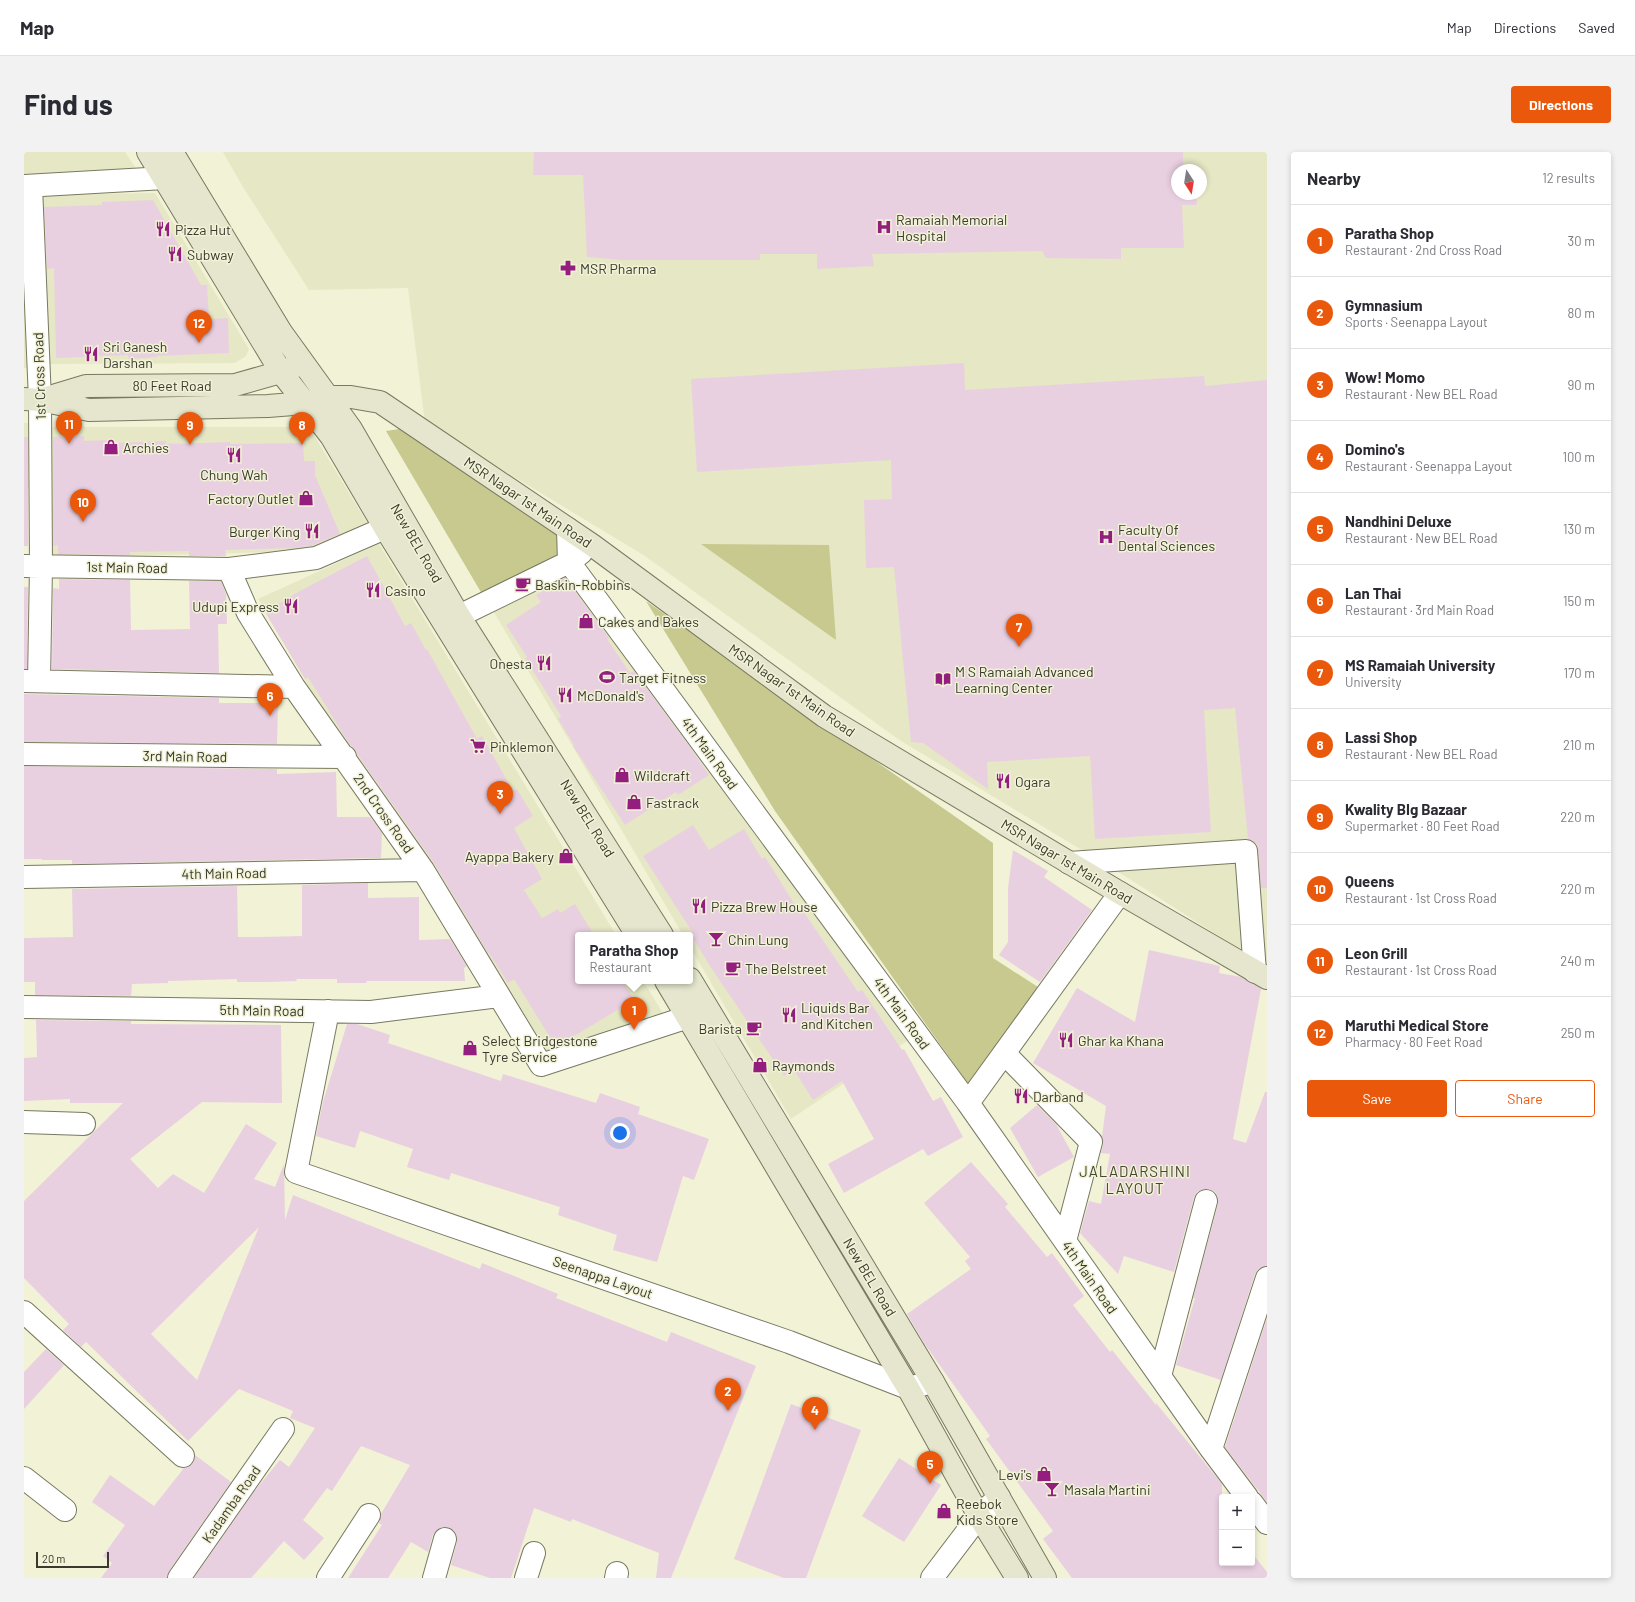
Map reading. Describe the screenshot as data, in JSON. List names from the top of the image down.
{
  "streets": {
    "main road": ["80 Feet Road", "MSR Nagar 1st Main Road", "New BEL Road"],
    "street": [
      "1st Cross Road",
      "1st Main Road",
      "4th Main Road",
      "3rd Main Road",
      "2nd Cross Road",
      "5th Main Road",
      "Seenappa Layout",
      "Kadamba Road"
    ]
  },
  "crossings": [
    ["1st Cross Road", "80 Feet Road"],
    ["1st Cross Road", "1st Main Road"],
    ["80 Feet Road", "MSR Nagar 1st Main Road"],
    ["80 Feet Road", "New BEL Road"],
    ["MSR Nagar 1st Main Road", "New BEL Road"],
    ["New BEL Road", "2nd Cross Road"],
    ["New BEL Road", "Seenappa Layout"],
    ["1st Main Road", "2nd Cross Road"],
    ["4th Main Road", "2nd Cross Road"],
    ["3rd Main Road", "2nd Cross Road"],
    ["2nd Cross Road", "5th Main Road"],
    ["5th Main Road", "Seenappa Layout"]
  ],
  "districts": ["JALADARSHINI LAYOUT"],
  "places": {
    "hospital": ["Ramaiah Memorial Hospital", "Faculty Of Dental Sciences"],
    "restaurant": [
      "Pizza Hut",
      "Subway",
      "Sri Ganesh Darshan",
      "Chung Wah",
      "Burger King",
      "Casino",
      "Udupi Express",
      "Onesta",
      "McDonald's",
      "Ogara",
      "Pizza Brew House",
      "Liquids Bar and Kitchen",
      "Ghar ka Khana",
      "Darband"
    ],
    "pharmacy": ["MSR Pharma"],
    "shop": [
      "Archies",
      "Factory Outlet",
      "Cakes and Bakes",
      "Wildcraft",
      "Fastrack",
      "Ayappa Bakery",
      "Select Bridgestone Tyre Service",
      "Raymonds",
      "Levi's",
      "Reebok Kids Store"
    ],
    "cafe": ["Baskin-Robbins", "The Belstreet", "Barista"],
    "sports": ["Target Fitness"],
    "library": ["M S Ramaiah Advanced Learning Center"],
    "supermarket": ["Pinklemon"],
    "bar": ["Chin Lung", "Masala Martini"]
  },
  "scale_bar": "20 m",
  "north": "bottom",
  "page": {
    "header": "Map",
    "nav": ["Map", "Directions", "Saved"],
    "buttons": [
      "Directions",
      ["Save", "Share"]
    ],
    "title": "Find us",
    "heading": ["Nearby", "12 results"],
    "list": [
      {
        "mark": "1",
        "name": "Paratha Shop",
        "note": "Restaurant · 2nd Cross Road",
        "value": "30 m"
      },
      {
        "mark": "2",
        "name": "Gymnasium",
        "note": "Sports · Seenappa Layout",
        "value": "80 m"
      },
      {
        "mark": "3",
        "name": "Wow! Momo",
        "note": "Restaurant · New BEL Road",
        "value": "90 m"
      },
      {
        "mark": "4",
        "name": "Domino's",
        "note": "Restaurant · Seenappa Layout",
        "value": "100 m"
      },
      {
        "mark": "5",
        "name": "Nandhini Deluxe",
        "note": "Restaurant · New BEL Road",
        "value": "130 m"
      },
      {
        "mark": "6",
        "name": "Lan Thai",
        "note": "Restaurant · 3rd Main Road",
        "value": "150 m"
      },
      {
        "mark": "7",
        "name": "MS Ramaiah University",
        "note": "University",
        "value": "170 m"
      },
      {
        "mark": "8",
        "name": "Lassi Shop",
        "note": "Restaurant · New BEL Road",
        "value": "210 m"
      },
      {
        "mark": "9",
        "name": "Kwality BIg Bazaar",
        "note": "Supermarket · 80 Feet Road",
        "value": "220 m"
      },
      {
        "mark": "10",
        "name": "Queens",
        "note": "Restaurant · 1st Cross Road",
        "value": "220 m"
      },
      {
        "mark": "11",
        "name": "Leon Grill",
        "note": "Restaurant · 1st Cross Road",
        "value": "240 m"
      },
      {
        "mark": "12",
        "name": "Maruthi Medical Store",
        "note": "Pharmacy · 80 Feet Road",
        "value": "250 m"
      }
    ],
    "pins": [
      "12",
      "11",
      "8",
      "9",
      "10",
      "7",
      "6",
      "3",
      "1",
      "2",
      "4",
      "5"
    ],
    "popup": ["Paratha Shop", "Restaurant"],
    "map_buttons": ["+", "−"],
    "scale": "20 m"
  }
}
